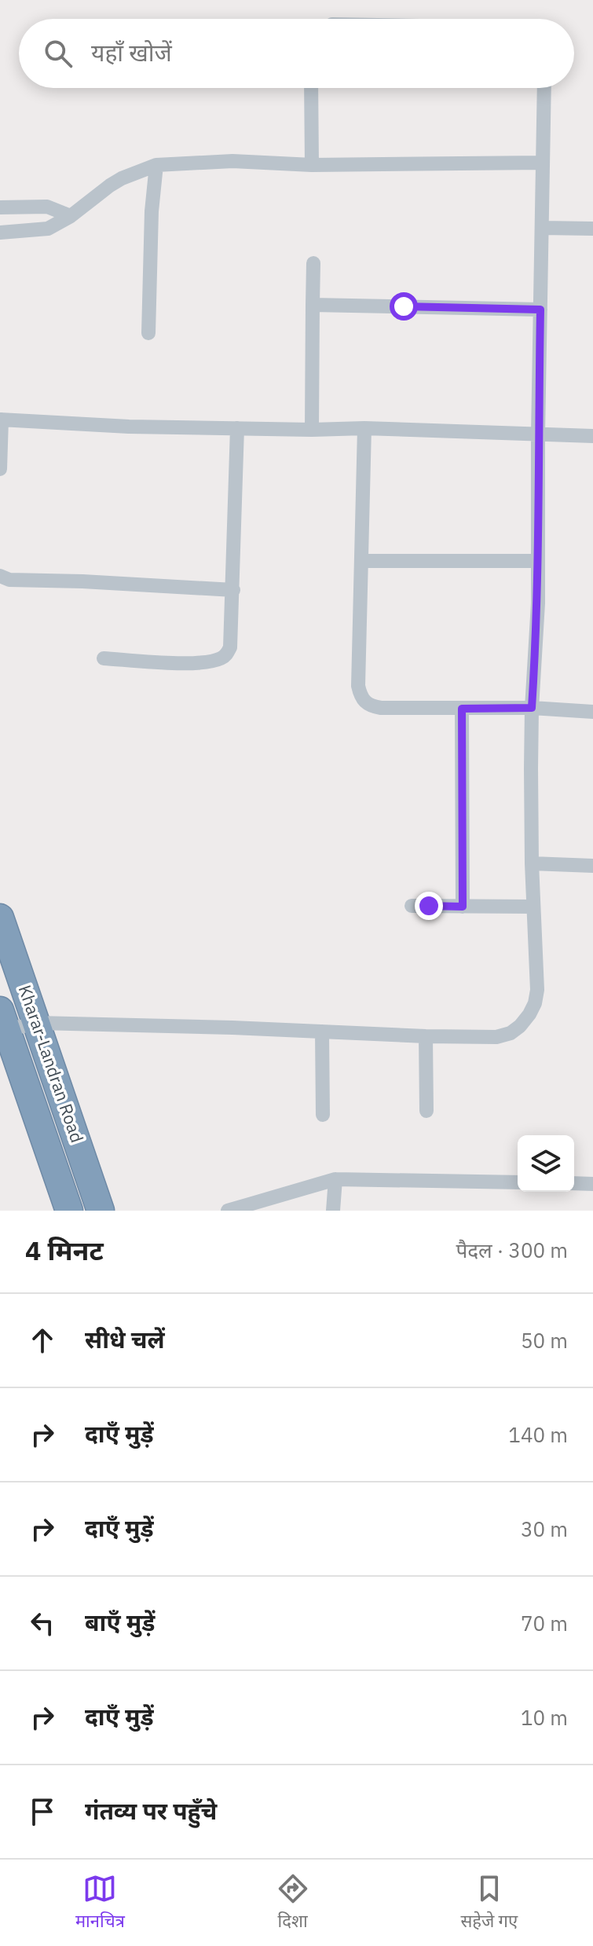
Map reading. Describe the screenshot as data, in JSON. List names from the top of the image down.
{
  "streets": {
    "highway": ["Kharar-Landran Road"]
  },
  "page": {
    "search": "यहाँ खोजें",
    "heading": ["4 मिनट", "पैदल · 300 m"],
    "list": [
      ["सीधे चलें", "50 m"],
      ["दाएँ मुड़ें", "140 m"],
      ["दाएँ मुड़ें", "30 m"],
      ["बाएँ मुड़ें", "70 m"],
      ["दाएँ मुड़ें", "10 m"],
      "गंतव्य पर पहुँचे"
    ],
    "nav": ["मानचित्र", "दिशा", "सहेजे गए"]
  }
}
